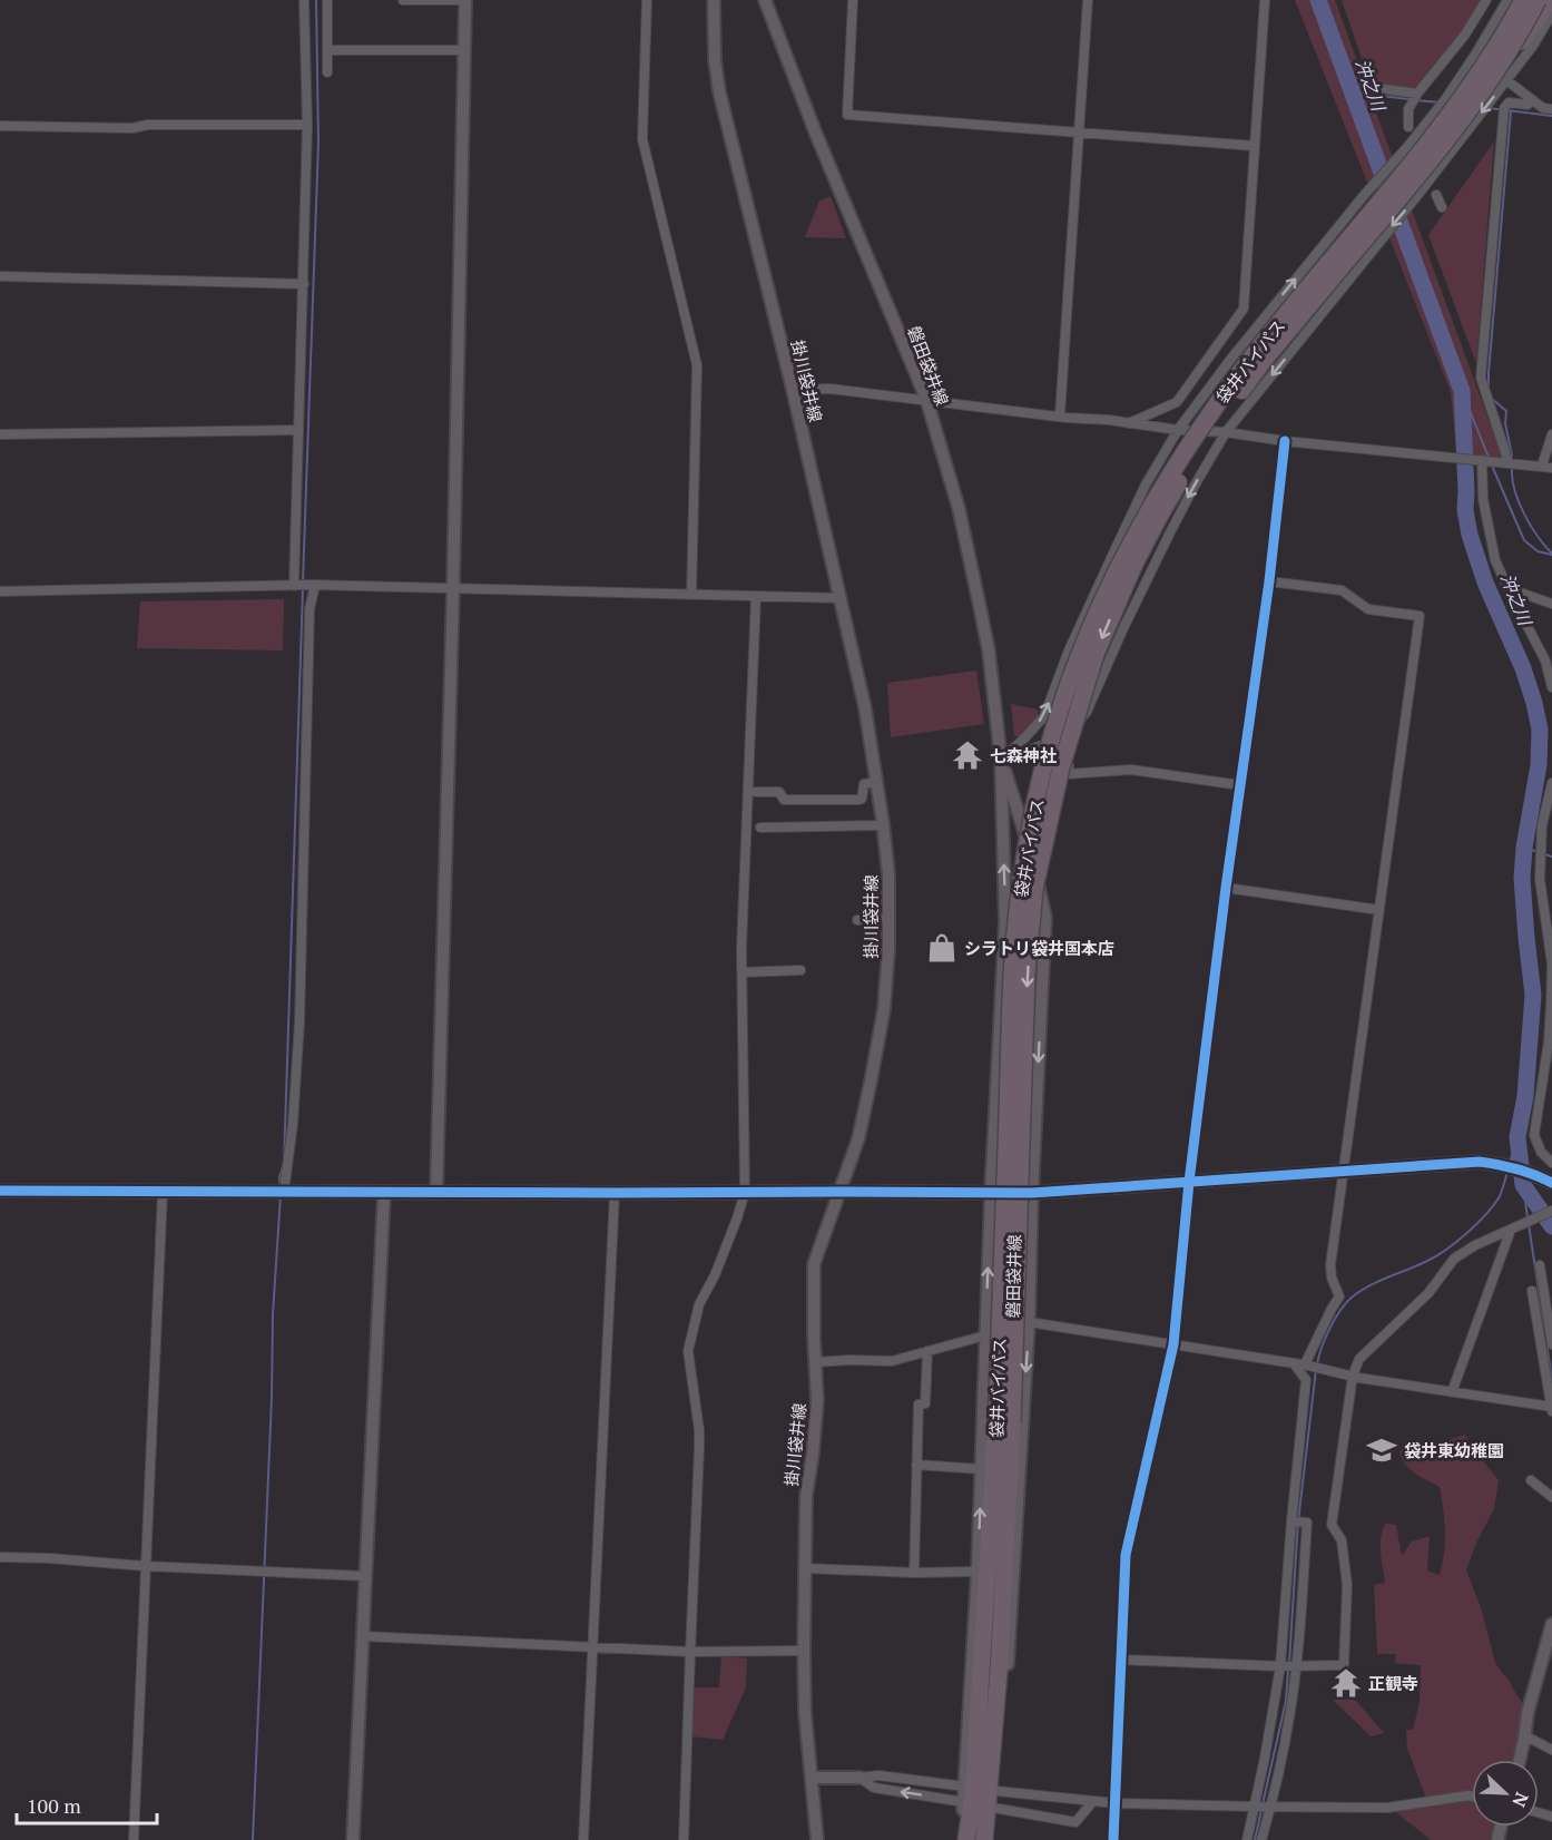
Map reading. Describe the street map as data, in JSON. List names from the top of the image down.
{
  "streets": {
    "highway": ["袋井バイパス"],
    "main road": ["磐田袋井線", "掛川袋井線"]
  },
  "crossings": [
    ["袋井バイパス", "磐田袋井線"]
  ],
  "water": ["沖之川"],
  "places": {
    "temple": ["七森神社", "正観寺"],
    "shop": ["シラトリ袋井国本店"],
    "school or university": ["袋井東幼稚園"]
  },
  "scale_bar": "100 m",
  "north": "bottom right"
}
